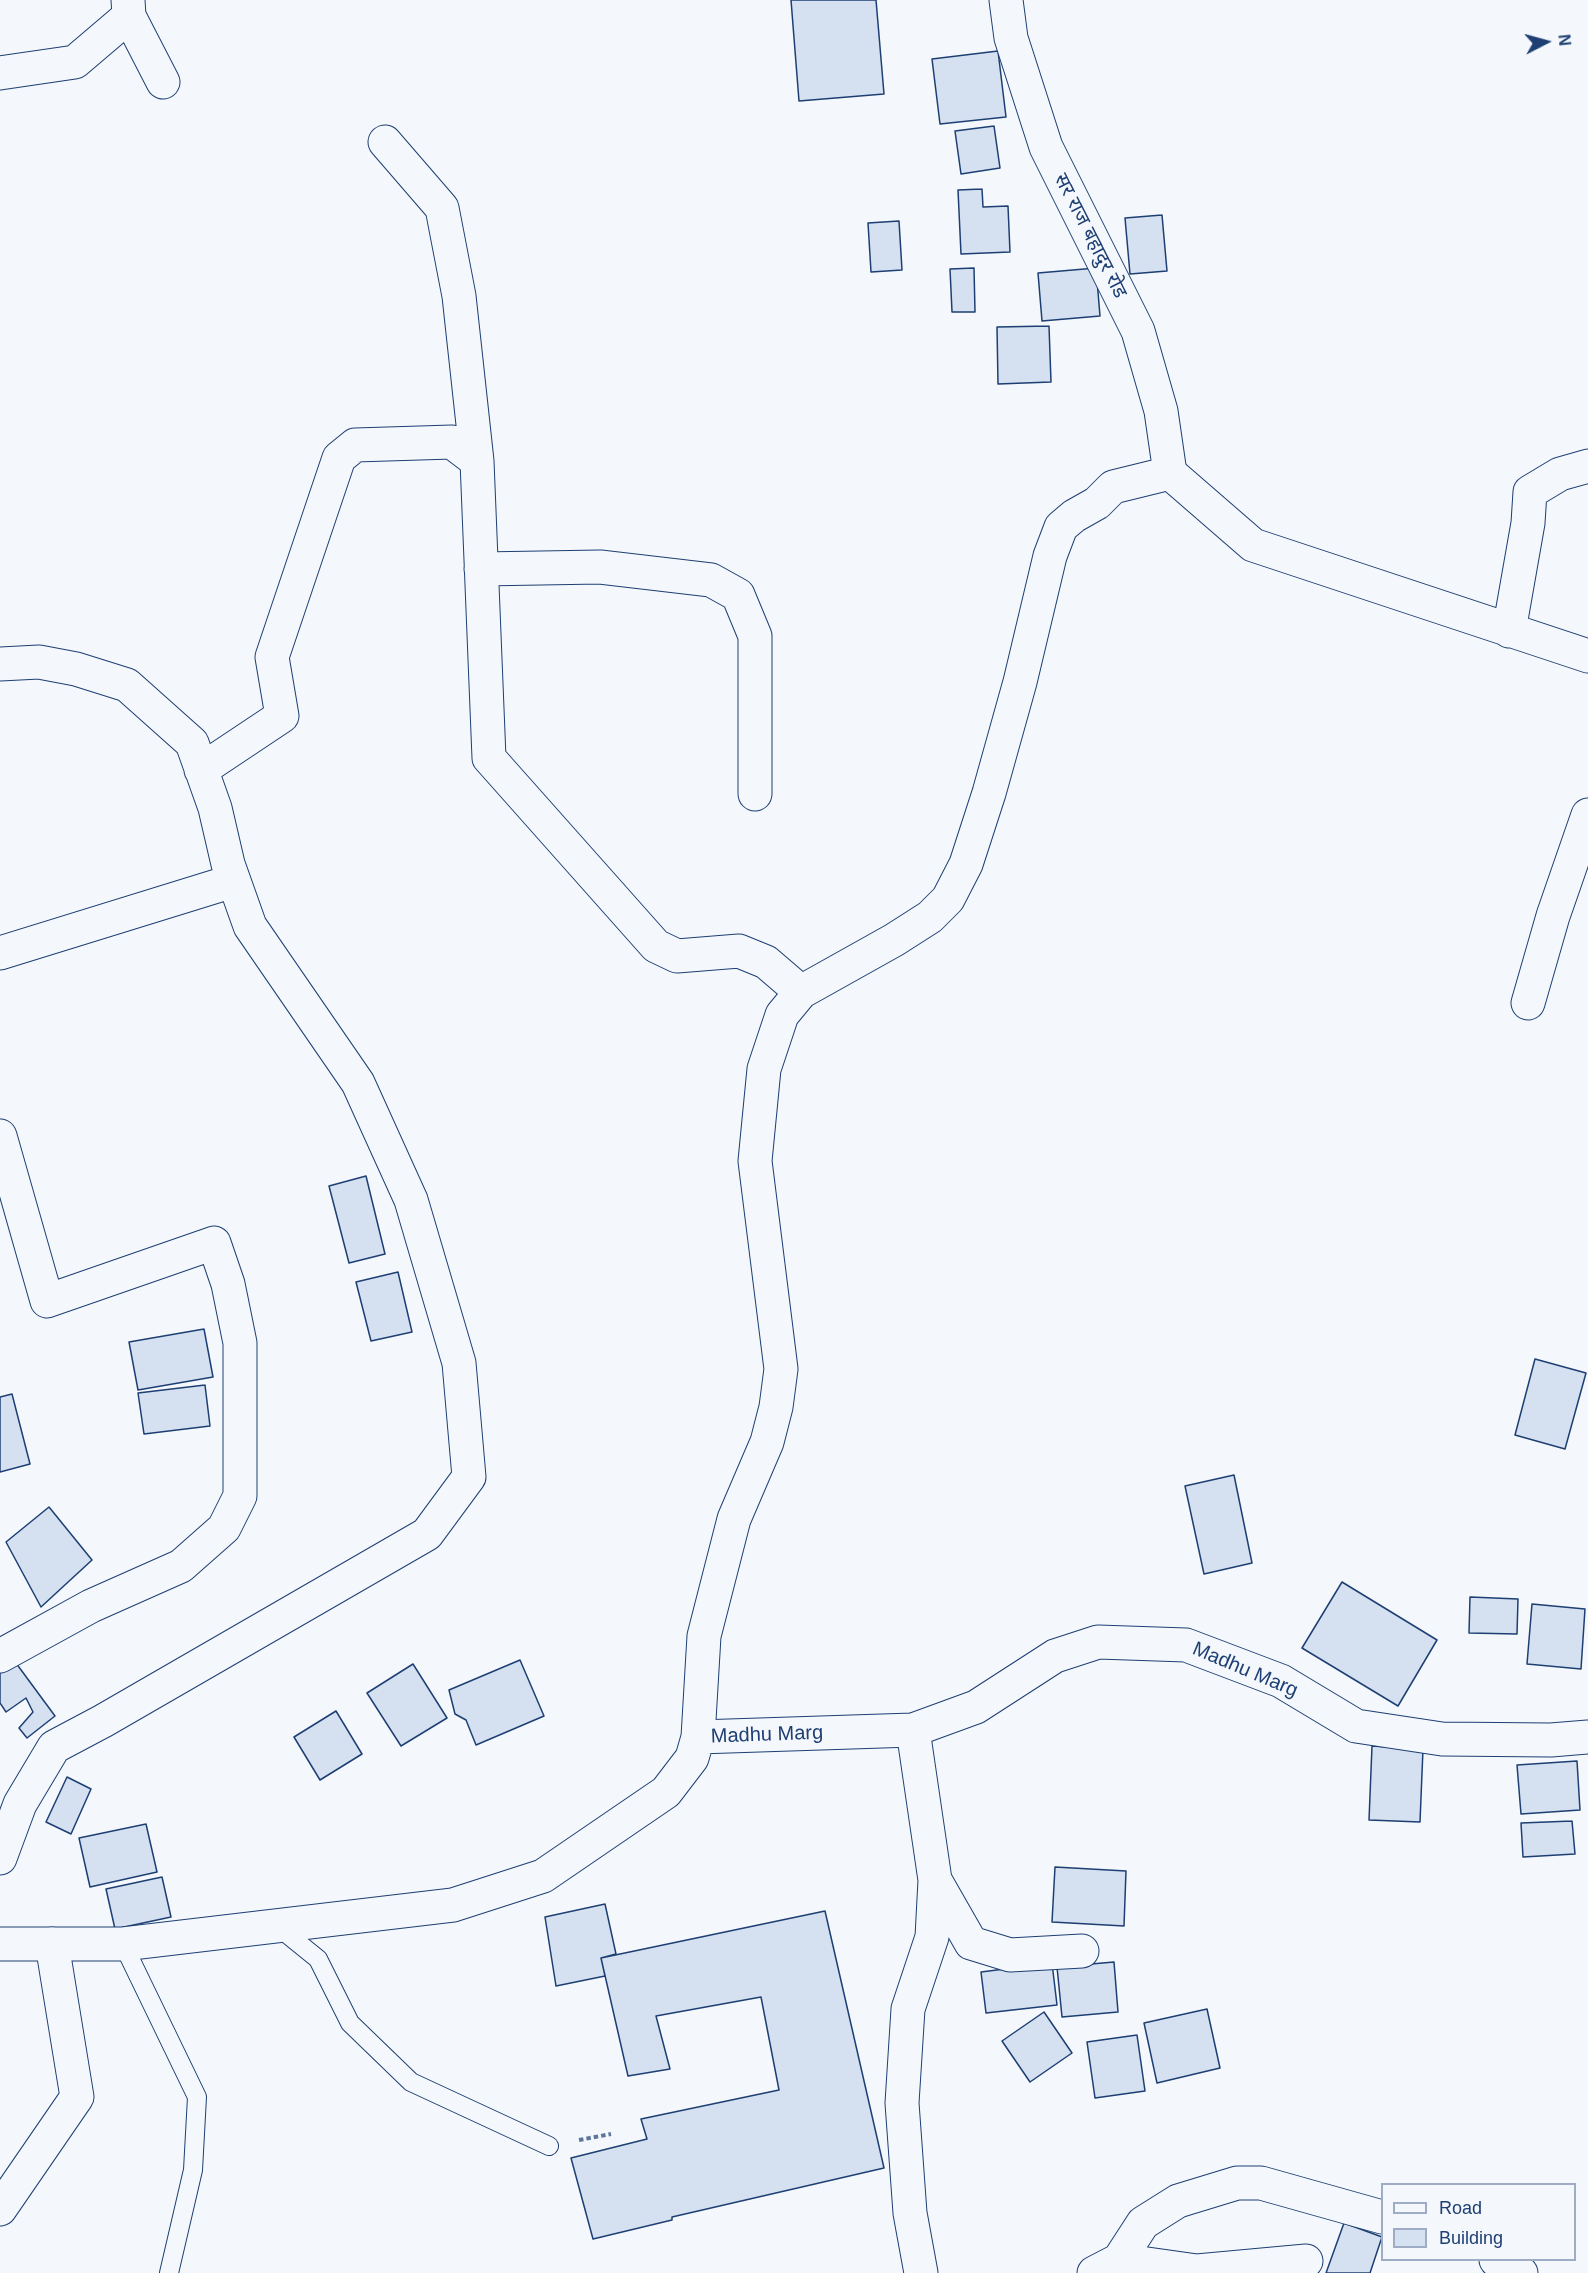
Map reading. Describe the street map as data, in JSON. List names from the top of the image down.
{
  "streets": {
    "street": ["सर राज बहादुर रोड", "Madhu Marg"]
  },
  "legend": ["Road", "Building"],
  "north": "right"
}
